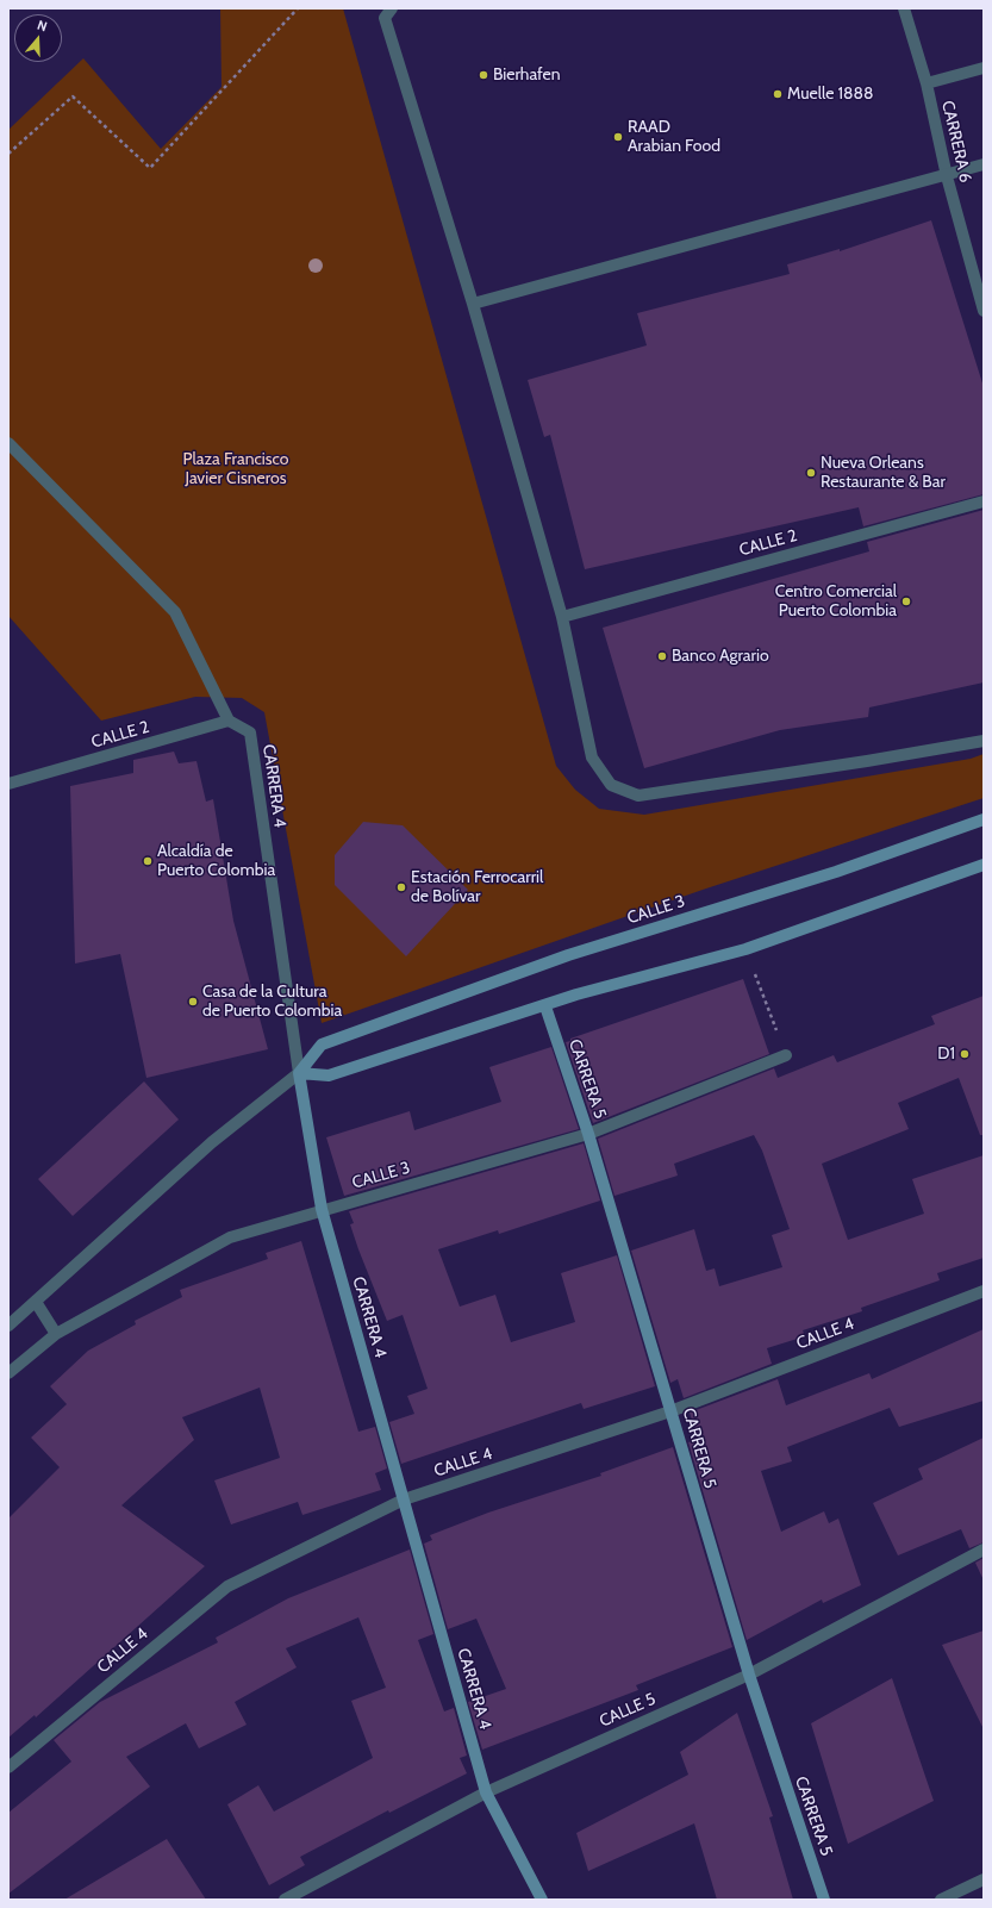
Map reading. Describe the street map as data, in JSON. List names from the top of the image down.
{
  "streets": {
    "street": [
      "CARRERA 6",
      "CALLE 2",
      "CARRERA 4",
      "CALLE 3",
      "CARRERA 5",
      "CALLE 4",
      "CALLE 5"
    ]
  },
  "crossings": [
    ["CALLE 2", "CARRERA 4"],
    ["CARRERA 4", "CALLE 3"],
    ["CARRERA 4", "CALLE 4"],
    ["CARRERA 4", "CALLE 5"],
    ["CALLE 3", "CARRERA 5"],
    ["CARRERA 5", "CALLE 4"],
    ["CARRERA 5", "CALLE 5"]
  ],
  "parks": ["Plaza Francisco Javier Cisneros"],
  "places": [
    "Bierhafen",
    "Muelle 1888",
    "RAAD Arabian Food",
    "Nueva Orleans Restaurante & Bar",
    "Centro Comercial Puerto Colombia",
    "Banco Agrario",
    "Alcaldía de Puerto Colombia",
    "Estación Ferrocarril de Bolívar",
    "Casa de la Cultura de Puerto Colombia",
    "D1"
  ],
  "north": "top"
}
